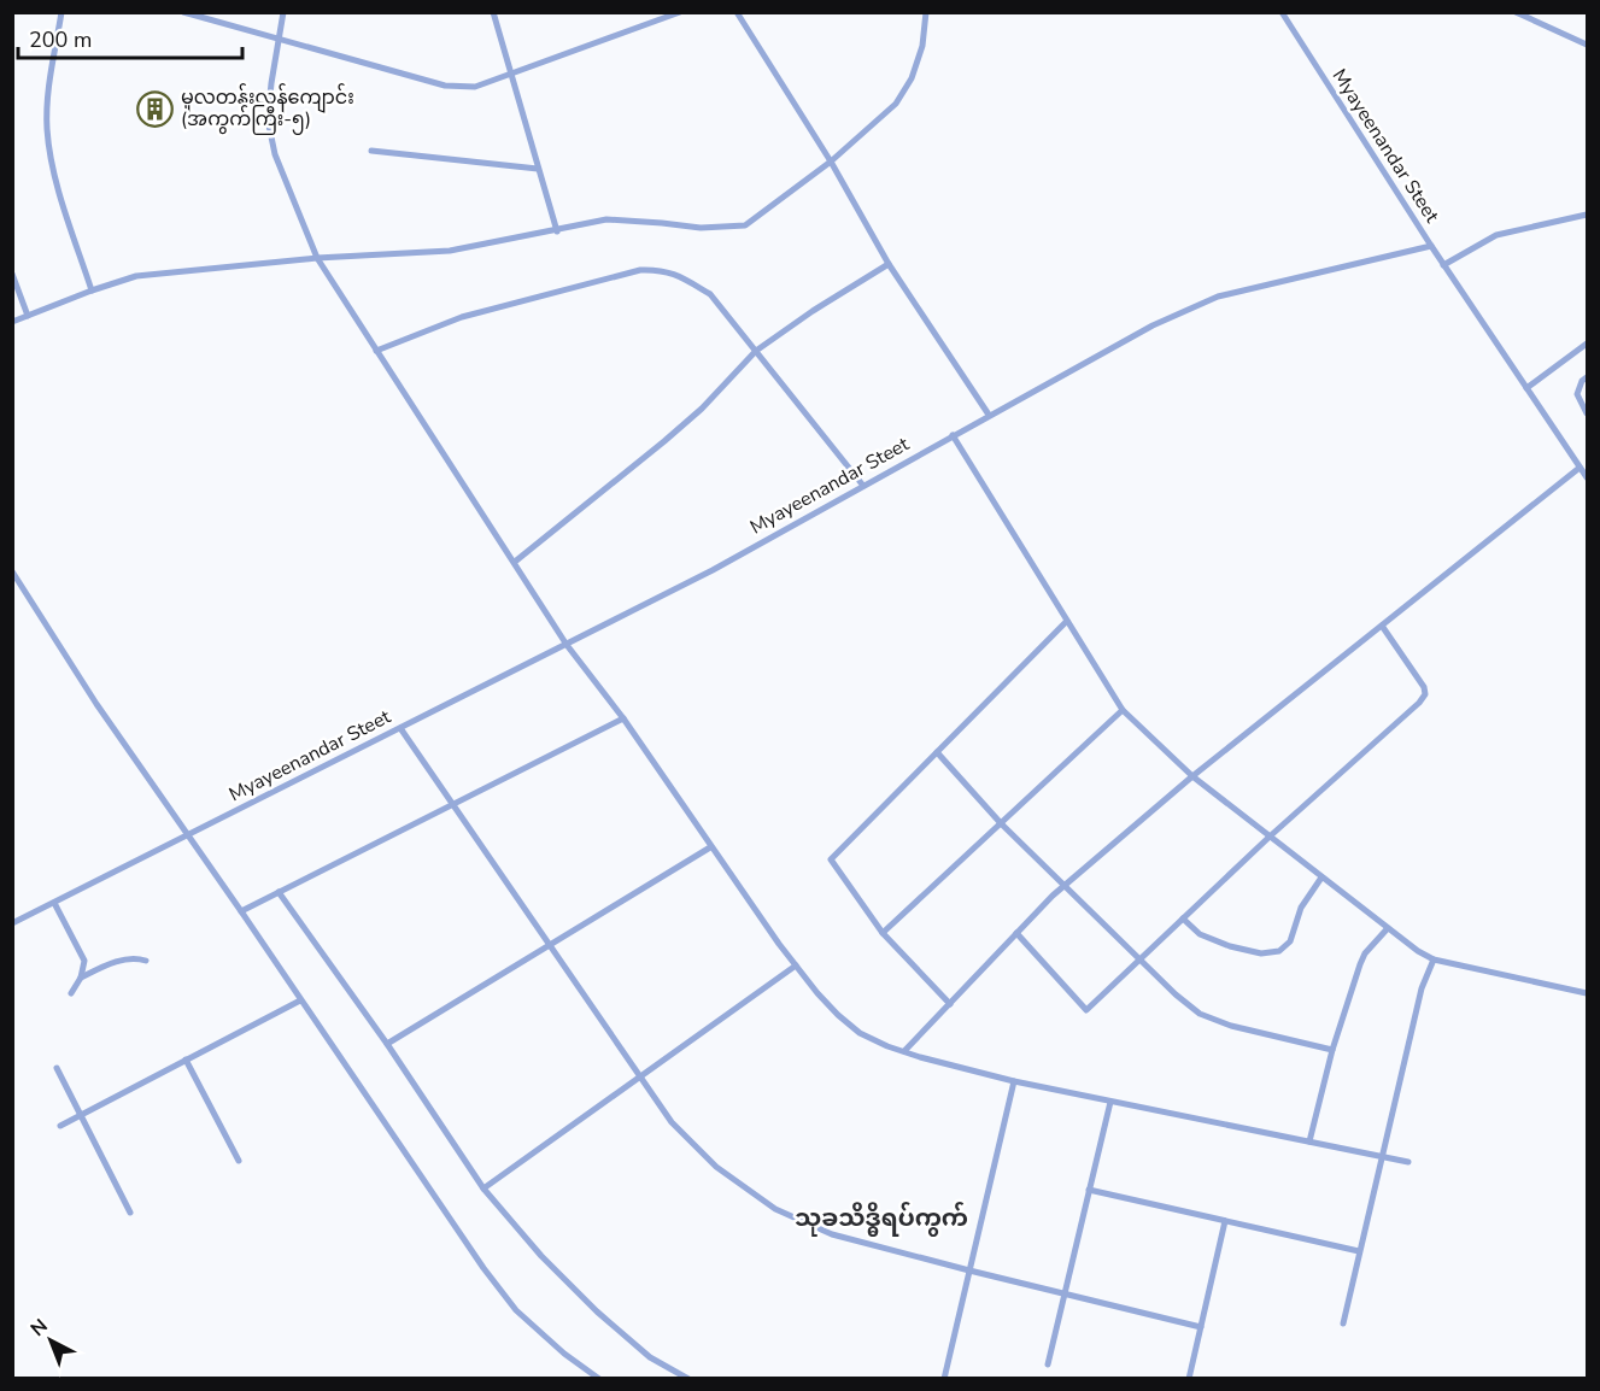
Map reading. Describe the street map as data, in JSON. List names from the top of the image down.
{
  "streets": {
    "street": ["Myayeenandar Steet"]
  },
  "districts": ["သုခသိဒ္ဓိရပ်ကွက်"],
  "places": {
    "building": ["မူလတန်းလွန်ကျောင်း (အကွက်ကြီး-၅)"]
  },
  "scale_bar": "200 m",
  "north": "top left"
}
